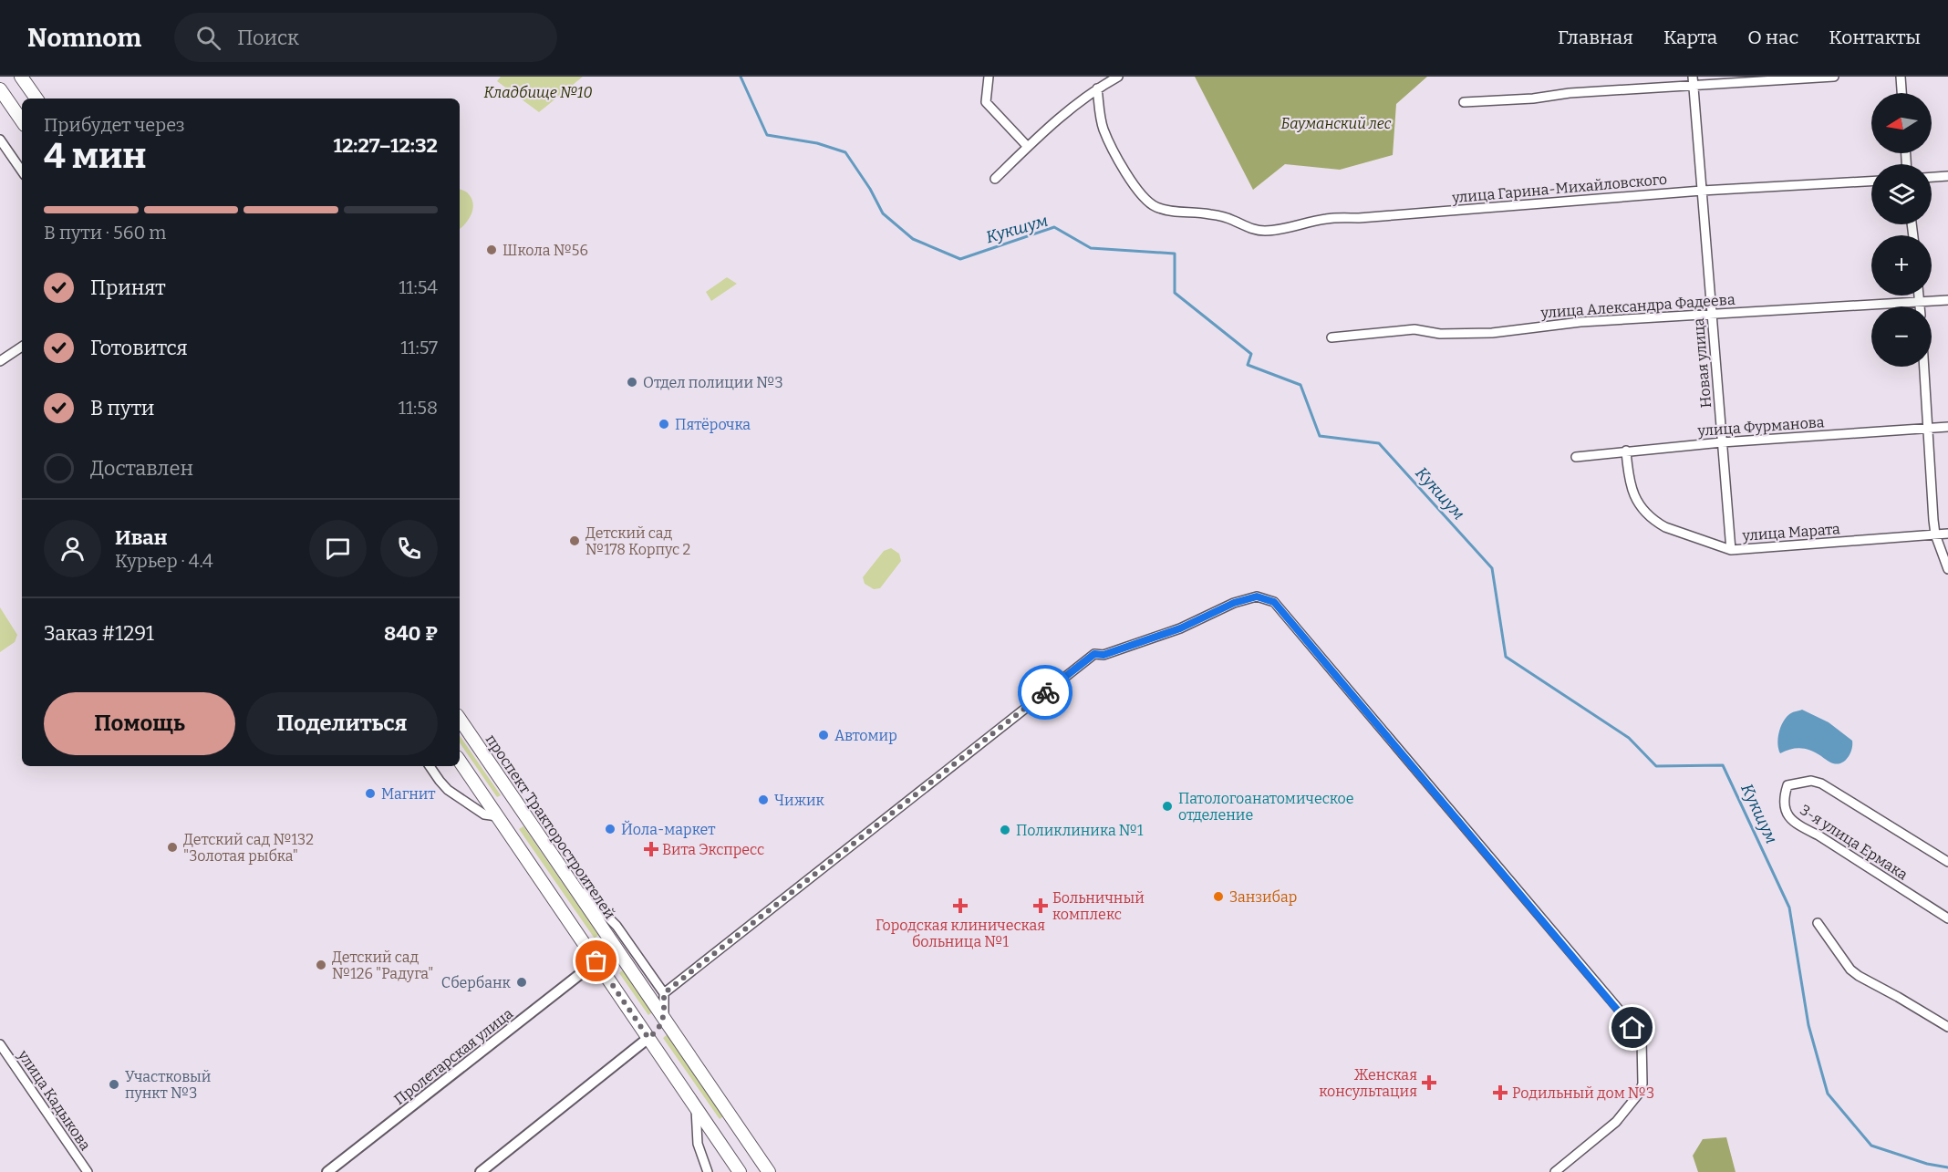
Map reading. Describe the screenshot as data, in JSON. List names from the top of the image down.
{
  "streets": {
    "main road": ["проспект Тракторостроителей"],
    "street": [
      "улица Гарина-Михайловского",
      "улица Александра Фадеева",
      "Новая улица",
      "улица Фурманова",
      "улица Марата",
      "3-я улица Ермака",
      "Пролетарская улица",
      "улица Кадыкова"
    ]
  },
  "crossings": [
    ["улица Гарина-Михайловского", "Новая улица"],
    ["улица Александра Фадеева", "Новая улица"],
    ["Новая улица", "улица Фурманова"],
    ["Новая улица", "улица Марата"],
    ["улица Фурманова", "улица Марата"]
  ],
  "water": ["Кукшум"],
  "parks": ["Кладбище №10", "Бауманский лес"],
  "places": {
    "other": [
      "Школа №56",
      "Отдел полиции №3",
      "Пятёрочка",
      "Детский сад №178 Корпус 2",
      "Автомир",
      "Магнит",
      "Чижик",
      "Патологоанатомическое отделение",
      "Йола-маркет",
      "Поликлиника №1",
      "Детский сад №132 \"Золотая рыбка\"",
      "Занзибар",
      "Детский сад №126 \"Радуга\"",
      "Сбербанк",
      "Участковый пункт №3"
    ],
    "health": [
      "Вита Экспресс",
      "Городская клиническая больница №1",
      "Больничный комплекс",
      "Женская консультация",
      "Родильный дом №3"
    ]
  },
  "north": "left",
  "page": {
    "header": "Nomnom",
    "search": "Поиск",
    "nav": [
      "Главная",
      "Карта",
      "О нас",
      "Контакты"
    ],
    "map_buttons": ["+", "−"],
    "heading": ["4 мин", "Прибудет через", "12:27–12:32"],
    "panel": [
      "Иван",
      "Курьер · 4.4",
      "Заказ #1291",
      "840 ₽"
    ],
    "bar": "В пути · 560 m",
    "list": [
      ["Принят", "11:54"],
      ["Готовится", "11:57"],
      ["В пути", "11:58"],
      "Доставлен"
    ],
    "buttons": ["Помощь", "Поделиться"]
  }
}
